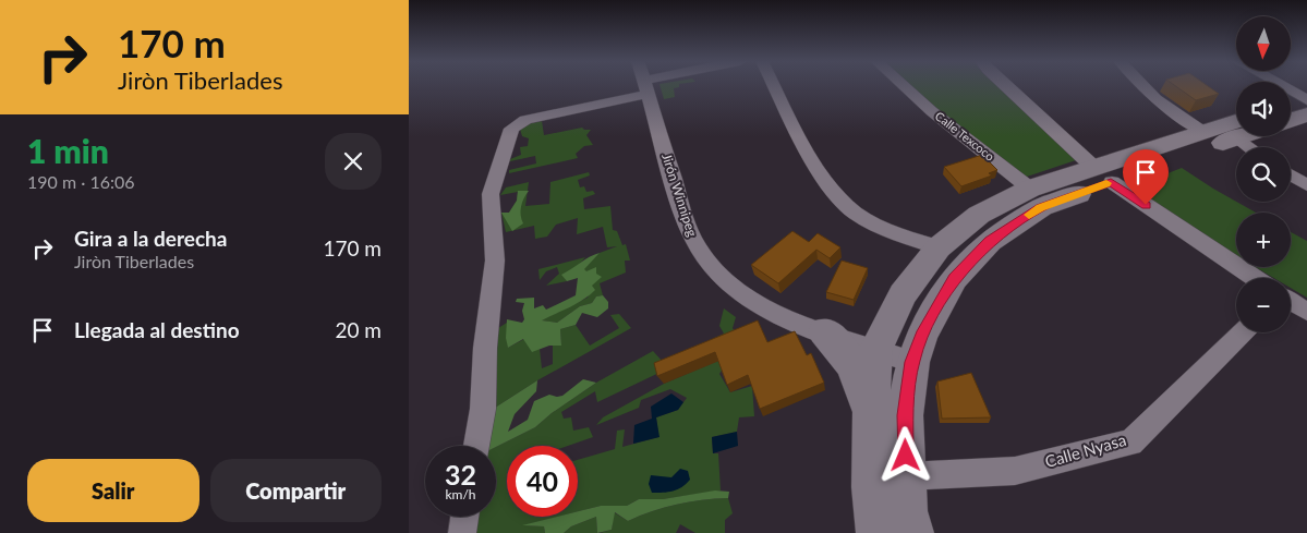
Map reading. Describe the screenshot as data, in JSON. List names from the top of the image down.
{
  "streets": {
    "street": ["Calle Texcoco", "Jirón Winnipeg", "Calle Nyasa"]
  },
  "north": "bottom",
  "page": {
    "turn": ["170 m", "Jiròn Tiberlades"],
    "map_buttons": ["+", "−"],
    "heading": ["1 min", "190 m · 16:06"],
    "list": [
      {
        "name": "Gira a la derecha",
        "note": "Jiròn Tiberlades",
        "value": "170 m"
      },
      {
        "name": "Llegada al destino",
        "value": "20 m"
      }
    ],
    "speed": "32 km/h",
    "limit": "40",
    "buttons": ["Salir", "Compartir"]
  }
}
